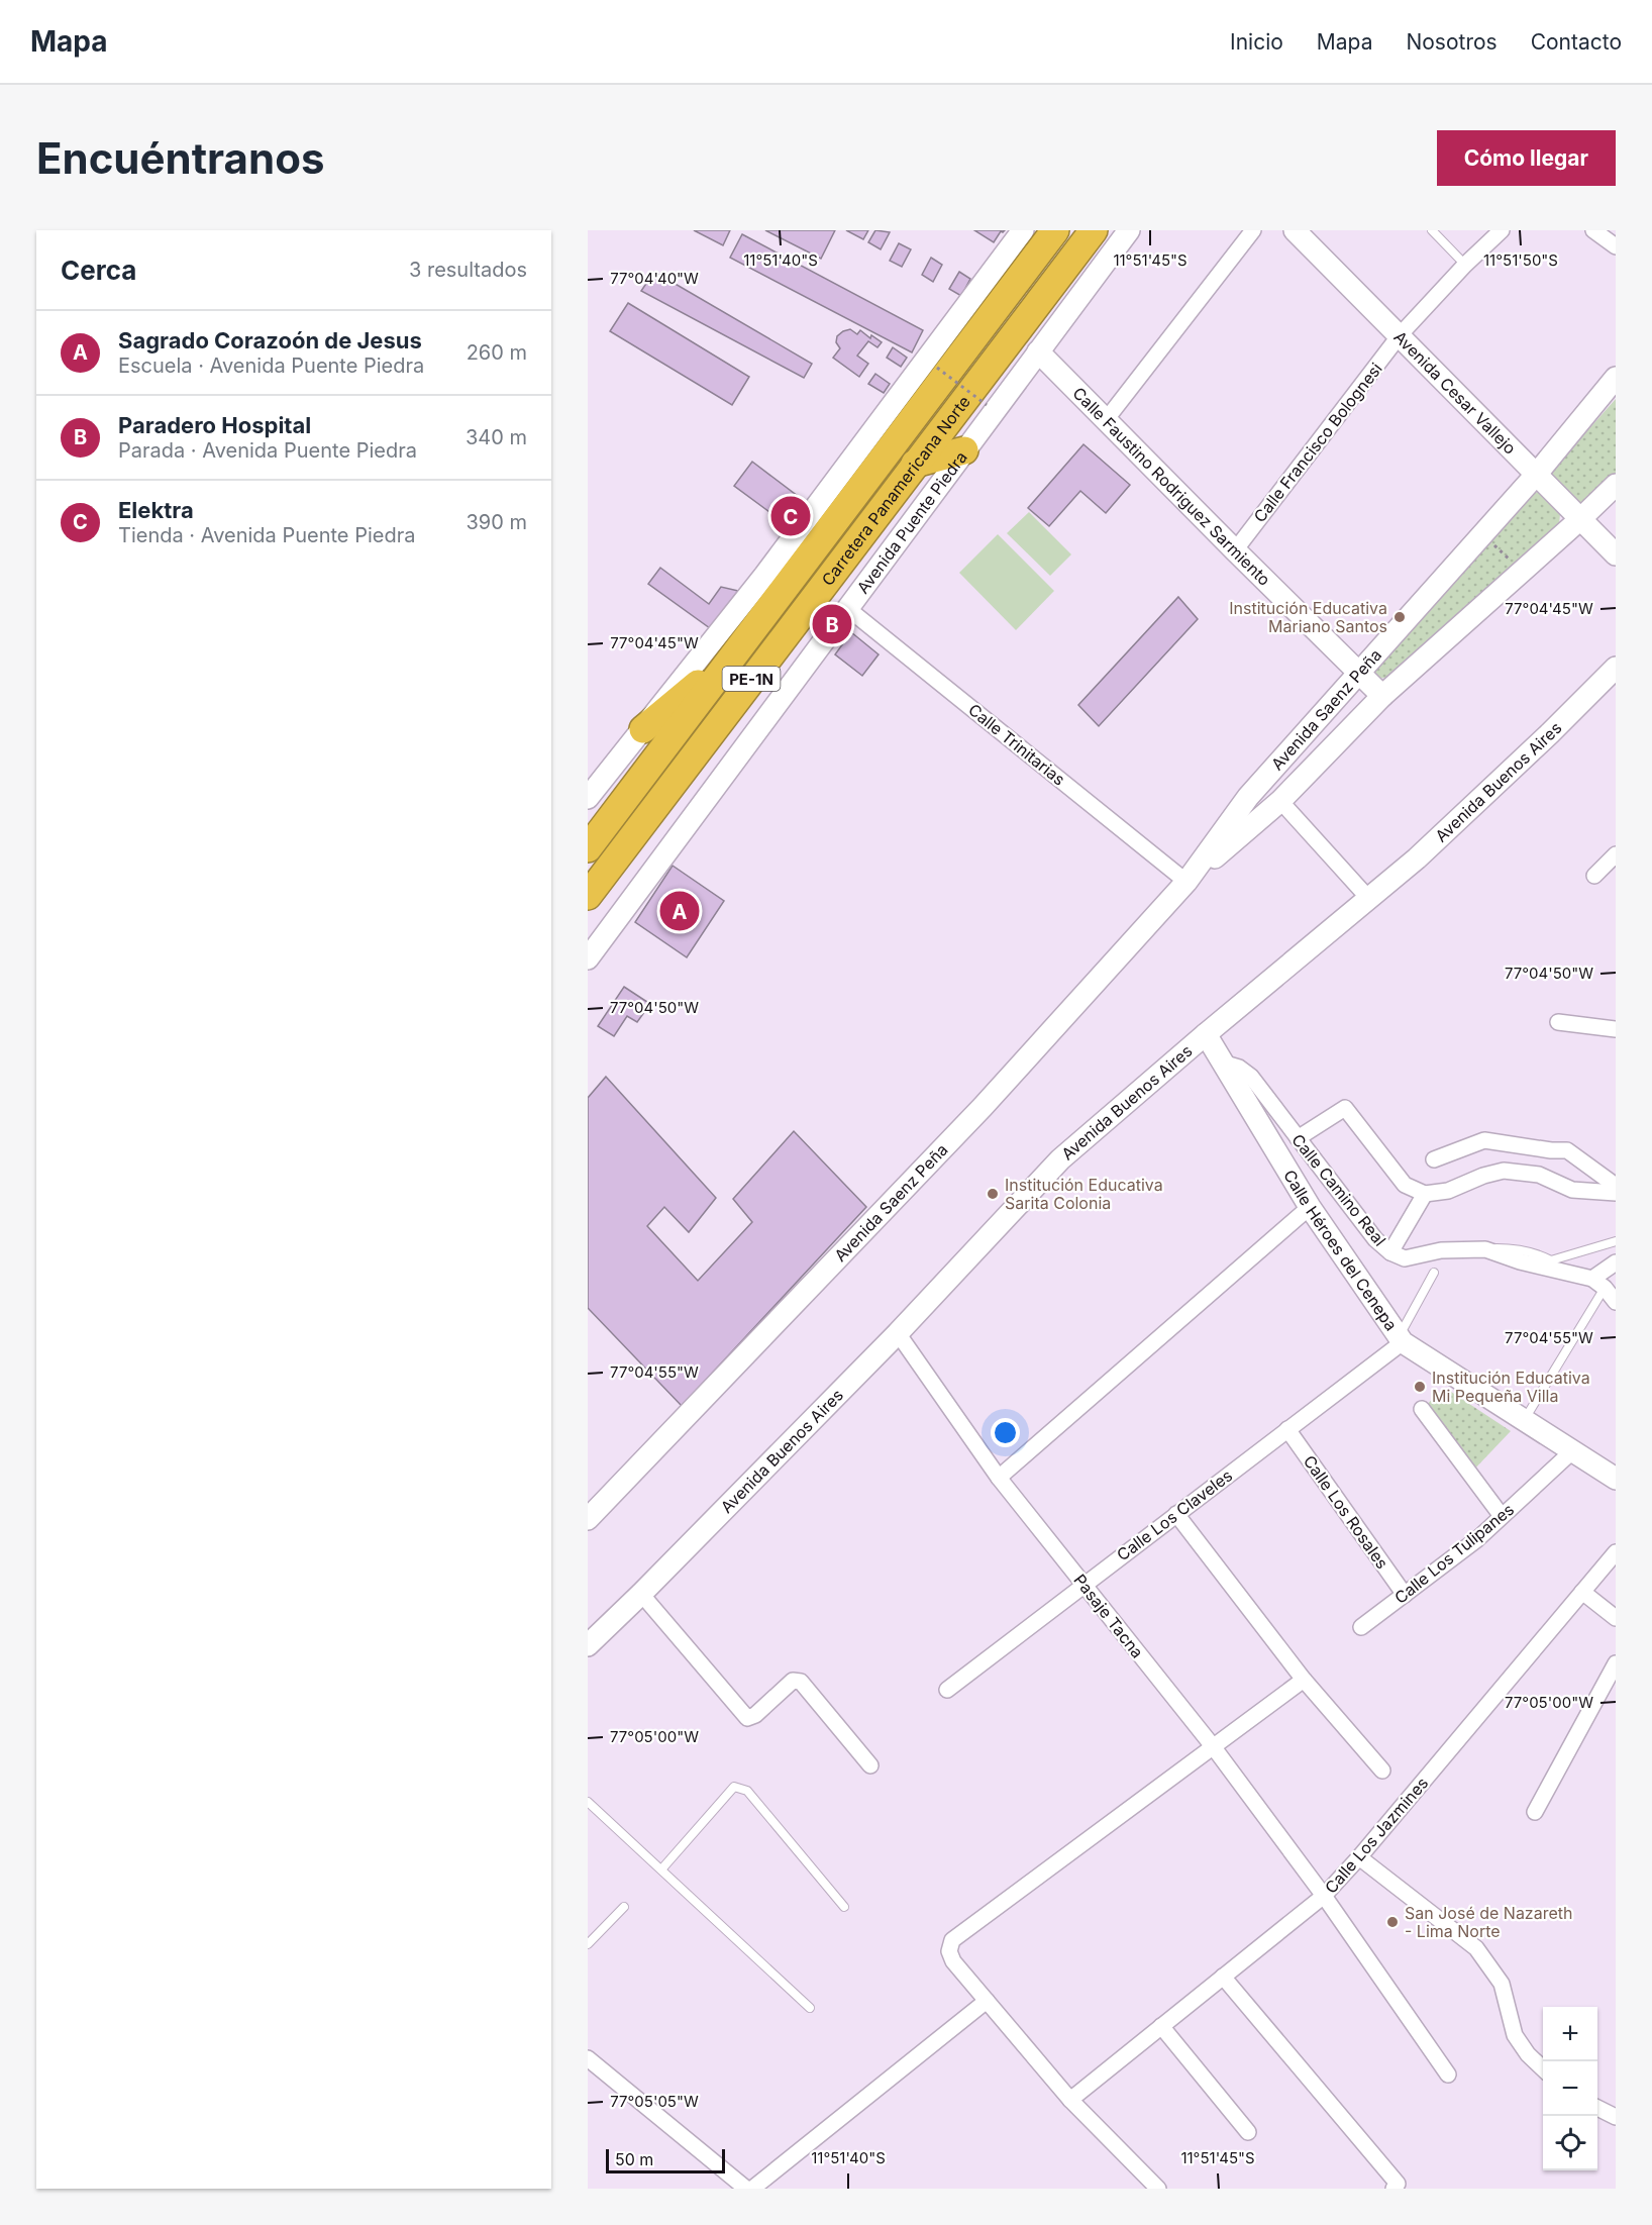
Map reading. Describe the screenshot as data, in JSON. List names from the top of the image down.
{
  "streets": {
    "highway": ["Carretera Panamericana Norte", "PE-1N"],
    "main road": [
      "Avenida Cesar Vallejo",
      "Calle Faustino Rodriguez Sarmiento",
      "Avenida Puente Piedra",
      "Avenida Saenz Peña",
      "Avenida Buenos Aires",
      "Calle Héroes del Cenepa"
    ],
    "street": [
      "Calle Francisco Bolognesi",
      "Calle Trinitarias",
      "Calle Camino Real",
      "Calle Los Rosales",
      "Calle Los Claveles",
      "Calle Los Tulipanes",
      "Pasaje Tacna",
      "Calle Los Jazmines"
    ]
  },
  "crossings": [
    ["Avenida Cesar Vallejo", "Calle Francisco Bolognesi"],
    ["Avenida Cesar Vallejo", "Avenida Saenz Peña"],
    ["Calle Francisco Bolognesi", "Calle Faustino Rodriguez Sarmiento"],
    ["Calle Faustino Rodriguez Sarmiento", "Avenida Puente Piedra"],
    ["Calle Faustino Rodriguez Sarmiento", "Avenida Saenz Peña"],
    ["Avenida Puente Piedra", "Calle Trinitarias"],
    ["Avenida Saenz Peña", "Calle Trinitarias"],
    ["Avenida Buenos Aires", "Calle Héroes del Cenepa"],
    ["Avenida Buenos Aires", "Pasaje Tacna"],
    ["Calle Camino Real", "Calle Héroes del Cenepa"],
    ["Calle Héroes del Cenepa", "Calle Los Claveles"],
    ["Calle Héroes del Cenepa", "Calle Los Tulipanes"],
    ["Calle Los Rosales", "Calle Los Claveles"],
    ["Calle Los Rosales", "Calle Los Tulipanes"],
    ["Calle Los Claveles", "Pasaje Tacna"],
    ["Pasaje Tacna", "Calle Los Jazmines"]
  ],
  "places": [
    "Institución Educativa Mariano Santos",
    "Institución Educativa Sarita Colonia",
    "Institución Educativa Mi Pequeña Villa",
    "San José de Nazareth - Lima Norte"
  ],
  "scale_bar": "50 m",
  "page": {
    "header": "Mapa",
    "nav": [
      "Inicio",
      "Mapa",
      "Nosotros",
      "Contacto"
    ],
    "buttons": "Cómo llegar",
    "title": "Encuéntranos",
    "heading": ["Cerca", "3 resultados"],
    "list": [
      {
        "mark": "A",
        "name": "Sagrado Corazoón de Jesus",
        "note": "Escuela · Avenida Puente Piedra",
        "value": "260 m"
      },
      {
        "mark": "B",
        "name": "Paradero Hospital",
        "note": "Parada · Avenida Puente Piedra",
        "value": "340 m"
      },
      {
        "mark": "C",
        "name": "Elektra",
        "note": "Tienda · Avenida Puente Piedra",
        "value": "390 m"
      }
    ],
    "pins": ["C", "B", "A"],
    "map_buttons": ["+", "−"],
    "scale": "50 m"
  },
  "coordinates": [
    "11°51'40\"S",
    "11°51'45\"S",
    "11°51'50\"S",
    "77°04'40\"W",
    "77°04'45\"W",
    "77°04'50\"W",
    "77°04'55\"W",
    "77°05'00\"W",
    "77°05'05\"W"
  ]
}
